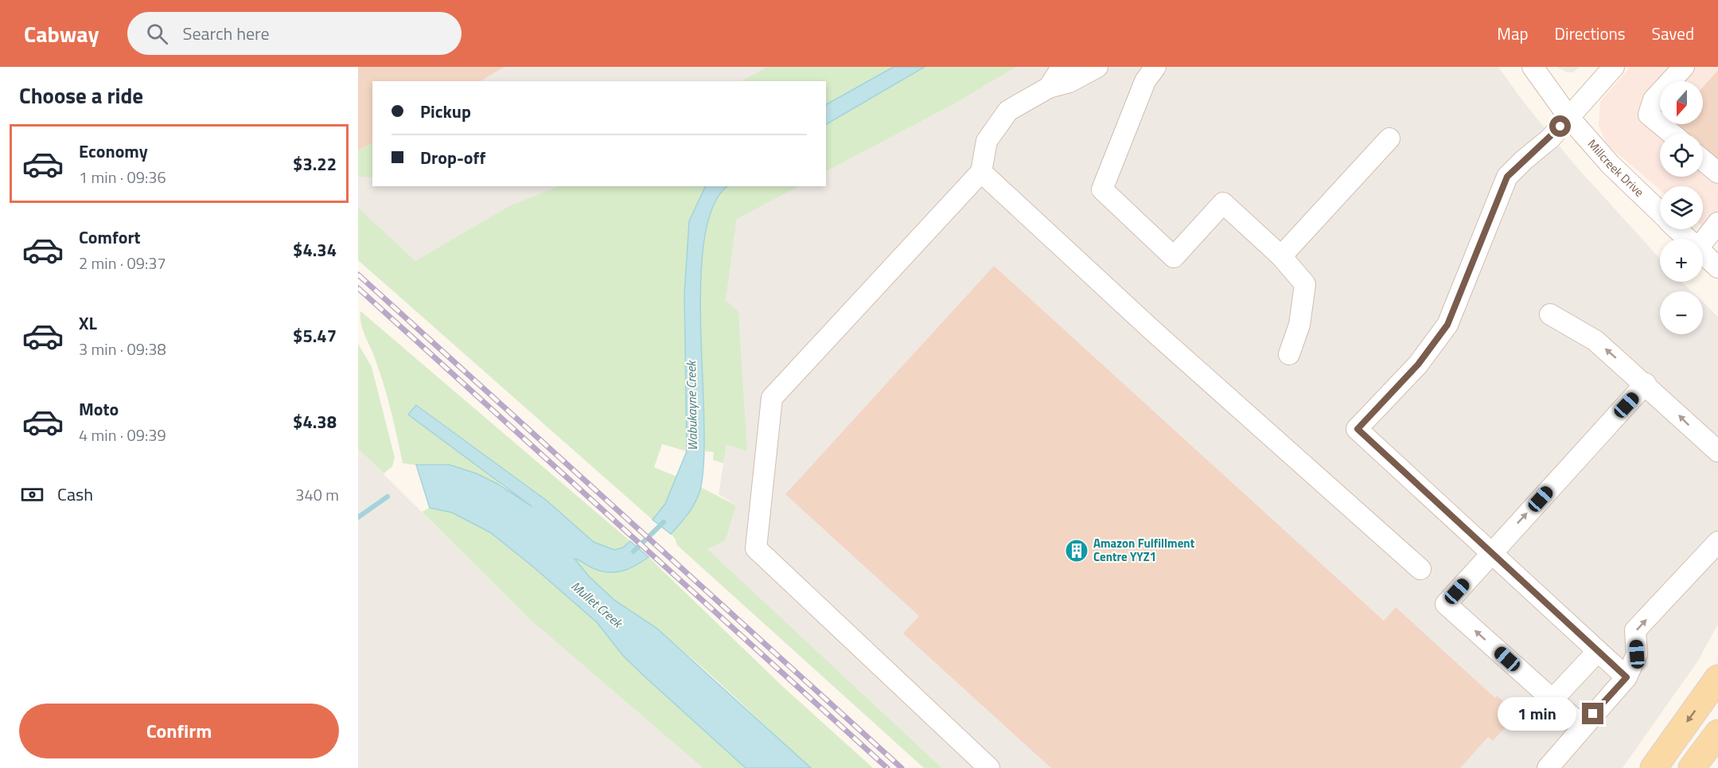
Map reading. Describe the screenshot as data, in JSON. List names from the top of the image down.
{
  "streets": {
    "street": ["Millcreek Drive"]
  },
  "water": ["Wabukayne Creek", "Mullet Creek"],
  "places": {
    "building": ["Amazon Fulfillment Centre YYZ1"]
  },
  "north": "bottom",
  "page": {
    "header": "Cabway",
    "search": "Search here",
    "nav": ["Map", "Directions", "Saved"],
    "heading": "Choose a ride",
    "map_buttons": ["+", "−"],
    "banner": ["Pickup", "Drop-off"],
    "list": [
      {
        "name": "Economy",
        "note": "1 min · 09:36",
        "value": "$3.22"
      },
      {
        "name": "Comfort",
        "note": "2 min · 09:37",
        "value": "$4.34"
      },
      {
        "name": "XL",
        "note": "3 min · 09:38",
        "value": "$5.47"
      },
      {
        "name": "Moto",
        "note": "4 min · 09:39",
        "value": "$4.38"
      }
    ],
    "pay": ["Cash", "340 m"],
    "buttons": "Confirm",
    "bubble": "1 min"
  }
}
